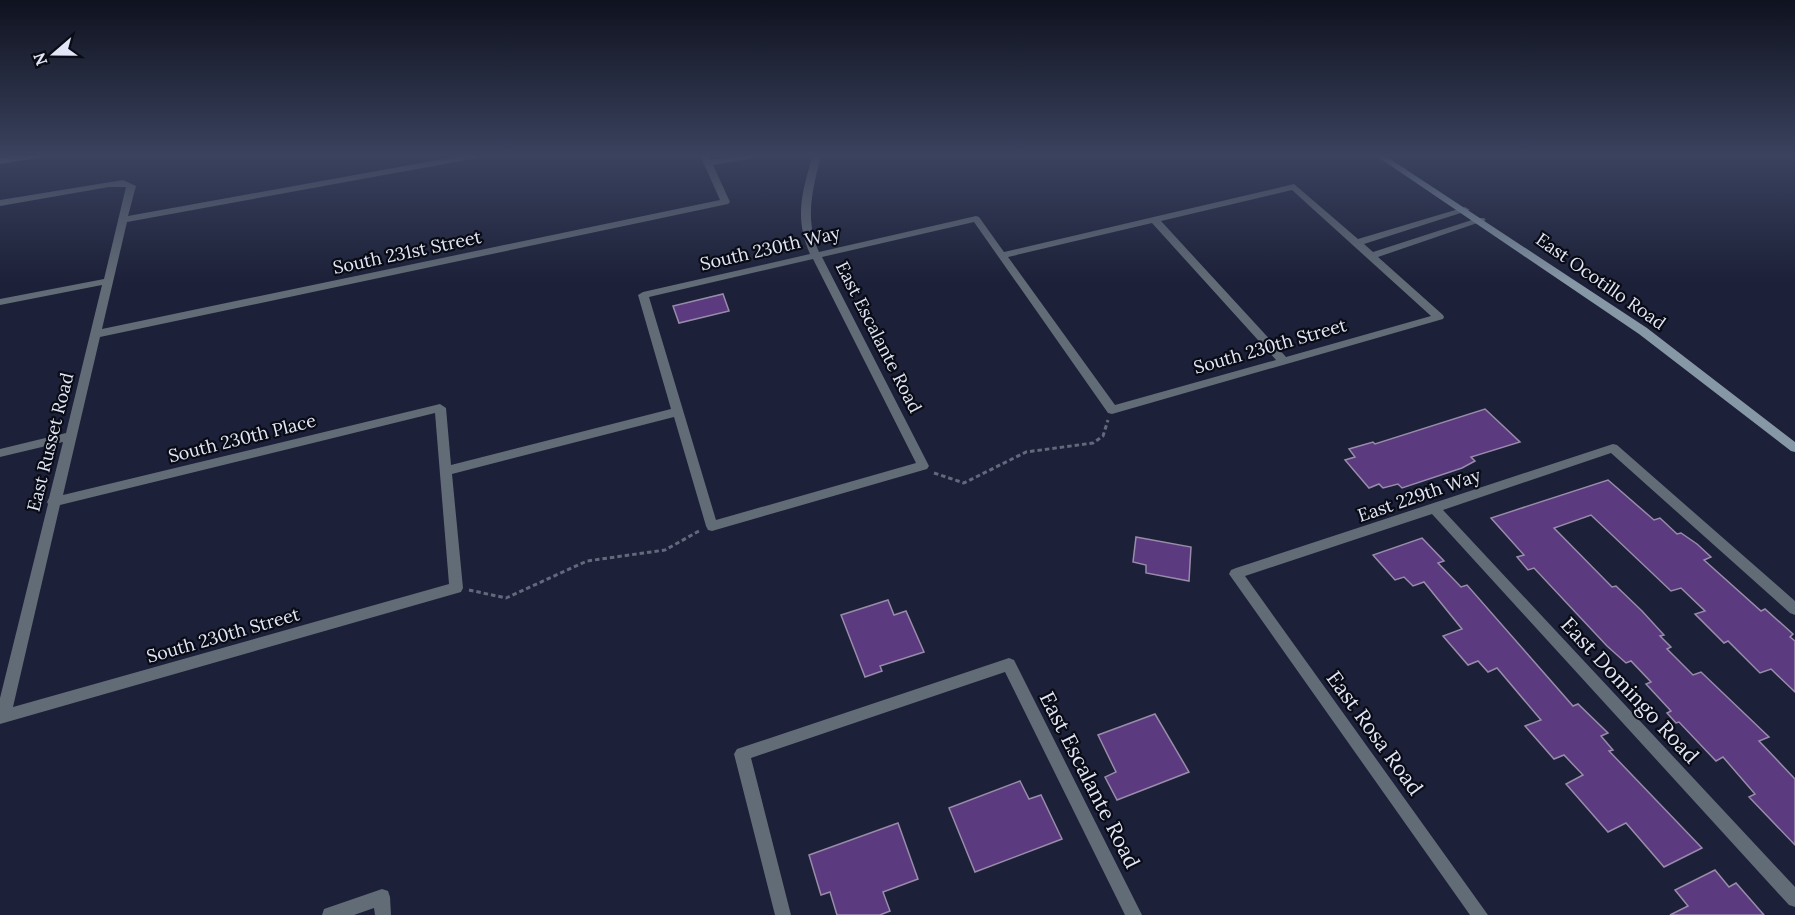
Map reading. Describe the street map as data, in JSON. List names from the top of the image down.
{
  "streets": {
    "main road": ["East Ocotillo Road"],
    "street": [
      "South 230th Way",
      "South 231st Street",
      "East Escalante Road",
      "South 230th Street",
      "South 230th Place",
      "East Russet Road",
      "East 229th Way",
      "East Domingo Road",
      "East Rosa Road"
    ]
  },
  "crossings": [
    ["South 230th Way", "East Escalante Road"],
    ["South 231st Street", "East Russet Road"],
    ["South 230th Street", "East Russet Road"],
    ["South 230th Place", "East Russet Road"],
    ["East 229th Way", "East Domingo Road"],
    ["East 229th Way", "East Rosa Road"]
  ],
  "north": "left"
}
